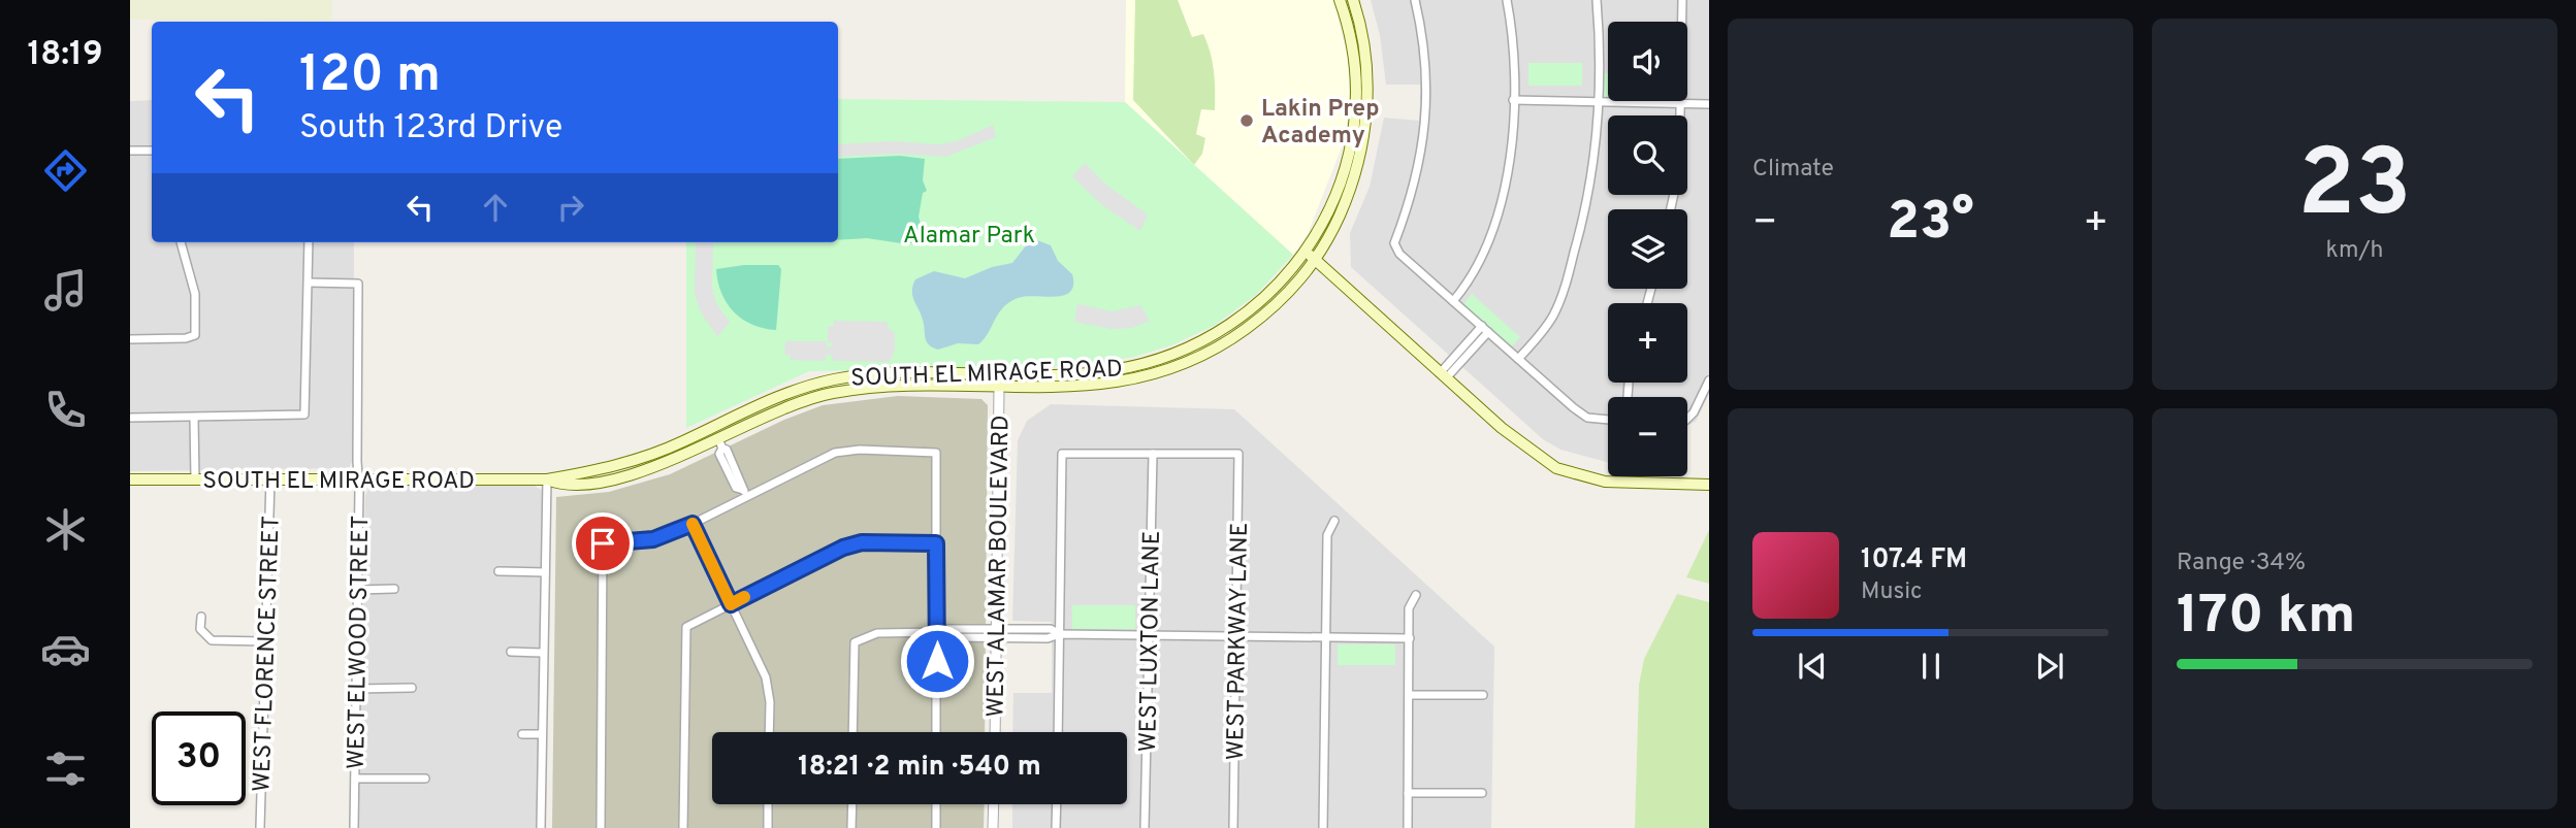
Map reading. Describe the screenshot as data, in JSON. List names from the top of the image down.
{
  "streets": {
    "main road": ["SOUTH EL MIRAGE ROAD"],
    "street": [
      "WEST ALAMAR BOULEVARD",
      "WEST LUXTON LANE",
      "WEST PARKWAY LANE",
      "WEST ELWOOD STREET",
      "WEST FLORENCE STREET"
    ]
  },
  "crossings": [
    ["SOUTH EL MIRAGE ROAD", "WEST ALAMAR BOULEVARD"],
    ["SOUTH EL MIRAGE ROAD", "WEST ELWOOD STREET"],
    ["SOUTH EL MIRAGE ROAD", "WEST FLORENCE STREET"],
    ["WEST LUXTON LANE", "WEST PARKWAY LANE"]
  ],
  "parks": ["Alamar Park"],
  "places": ["Lakin Prep Academy"],
  "page": {
    "tabs": "18:19",
    "tile": [
      "Climate",
      ["23", "km/h"],
      ["Range · 34%", "170 km"]
    ],
    "map_buttons": ["+", "−"],
    "turn": ["120 m", "South 123rd Drive"],
    "heat": ["−", "23°", "+"],
    "song": ["107.4 FM", "Music"],
    "limit": "30",
    "trip": "18:21 · 2 min · 540 m"
  }
}
